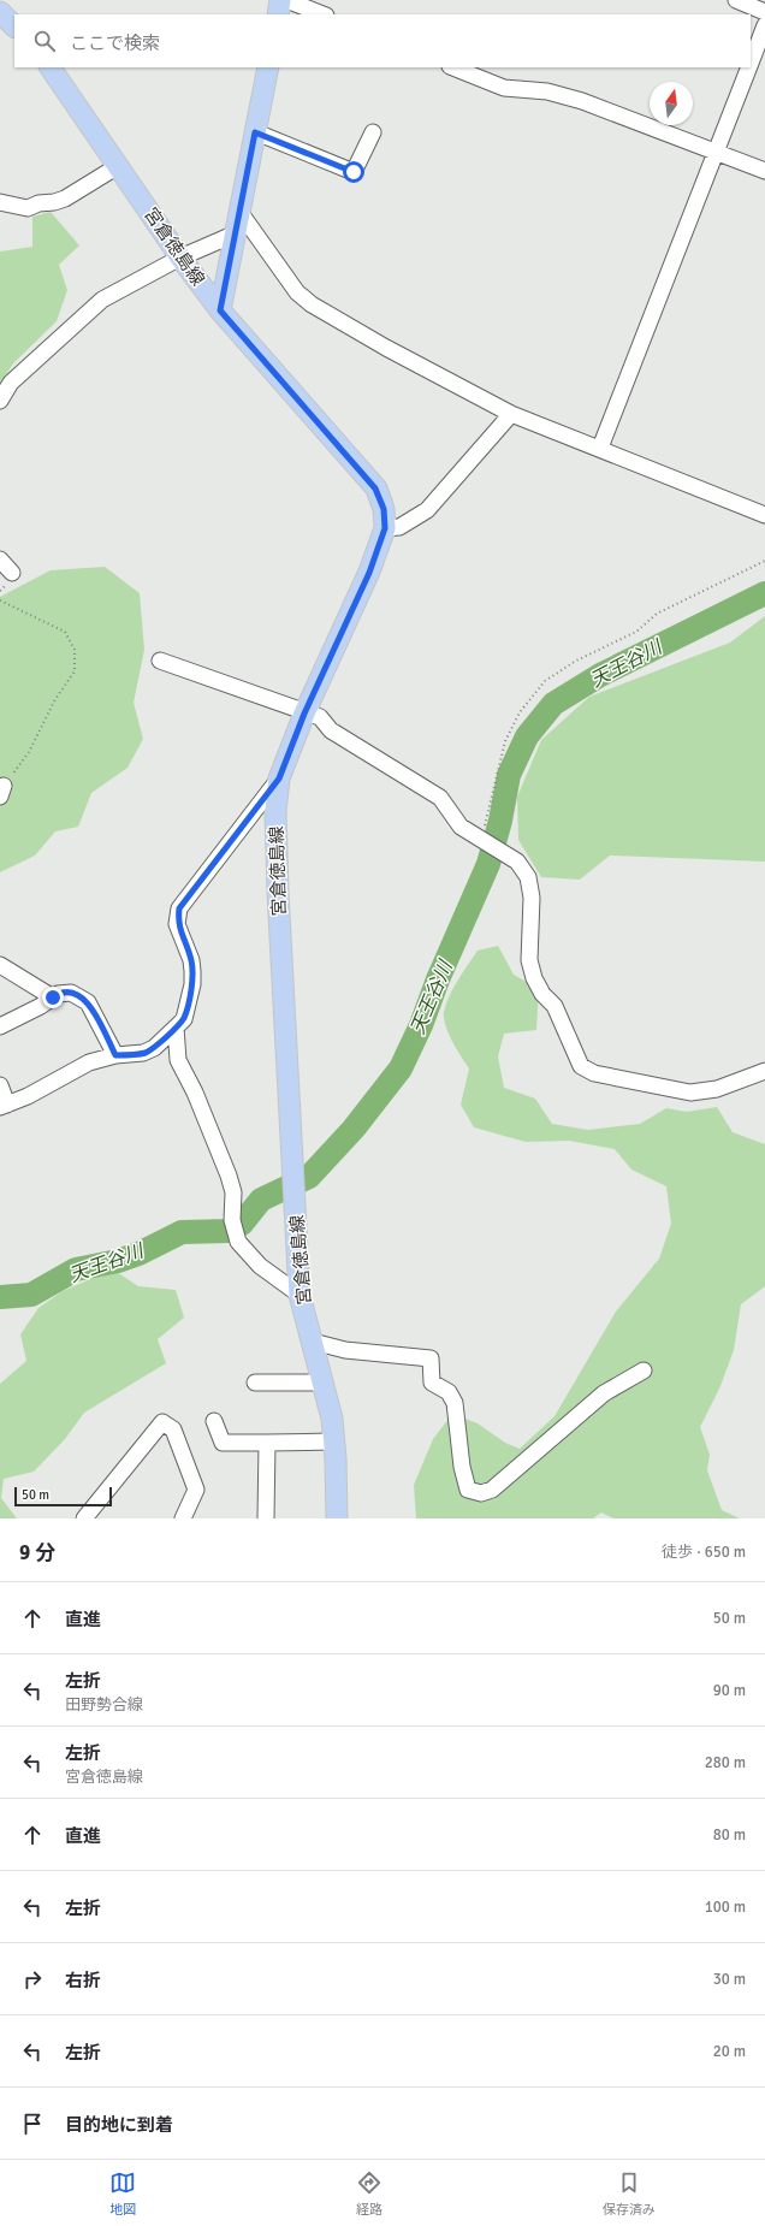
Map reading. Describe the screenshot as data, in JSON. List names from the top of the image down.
{
  "streets": {
    "main road": ["宮倉徳島線"]
  },
  "water": ["天王谷川"],
  "scale_bar": "50 m",
  "north": "top",
  "page": {
    "search": "ここで検索",
    "scale": "50 m",
    "heading": ["9 分", "徒歩 · 650 m"],
    "list": [
      ["直進", "50 m"],
      ["左折", "田野勢合線", "90 m"],
      ["左折", "宮倉徳島線", "280 m"],
      ["直進", "80 m"],
      ["左折", "100 m"],
      ["右折", "30 m"],
      ["左折", "20 m"],
      "目的地に到着"
    ],
    "nav": ["地図", "経路", "保存済み"]
  }
}
